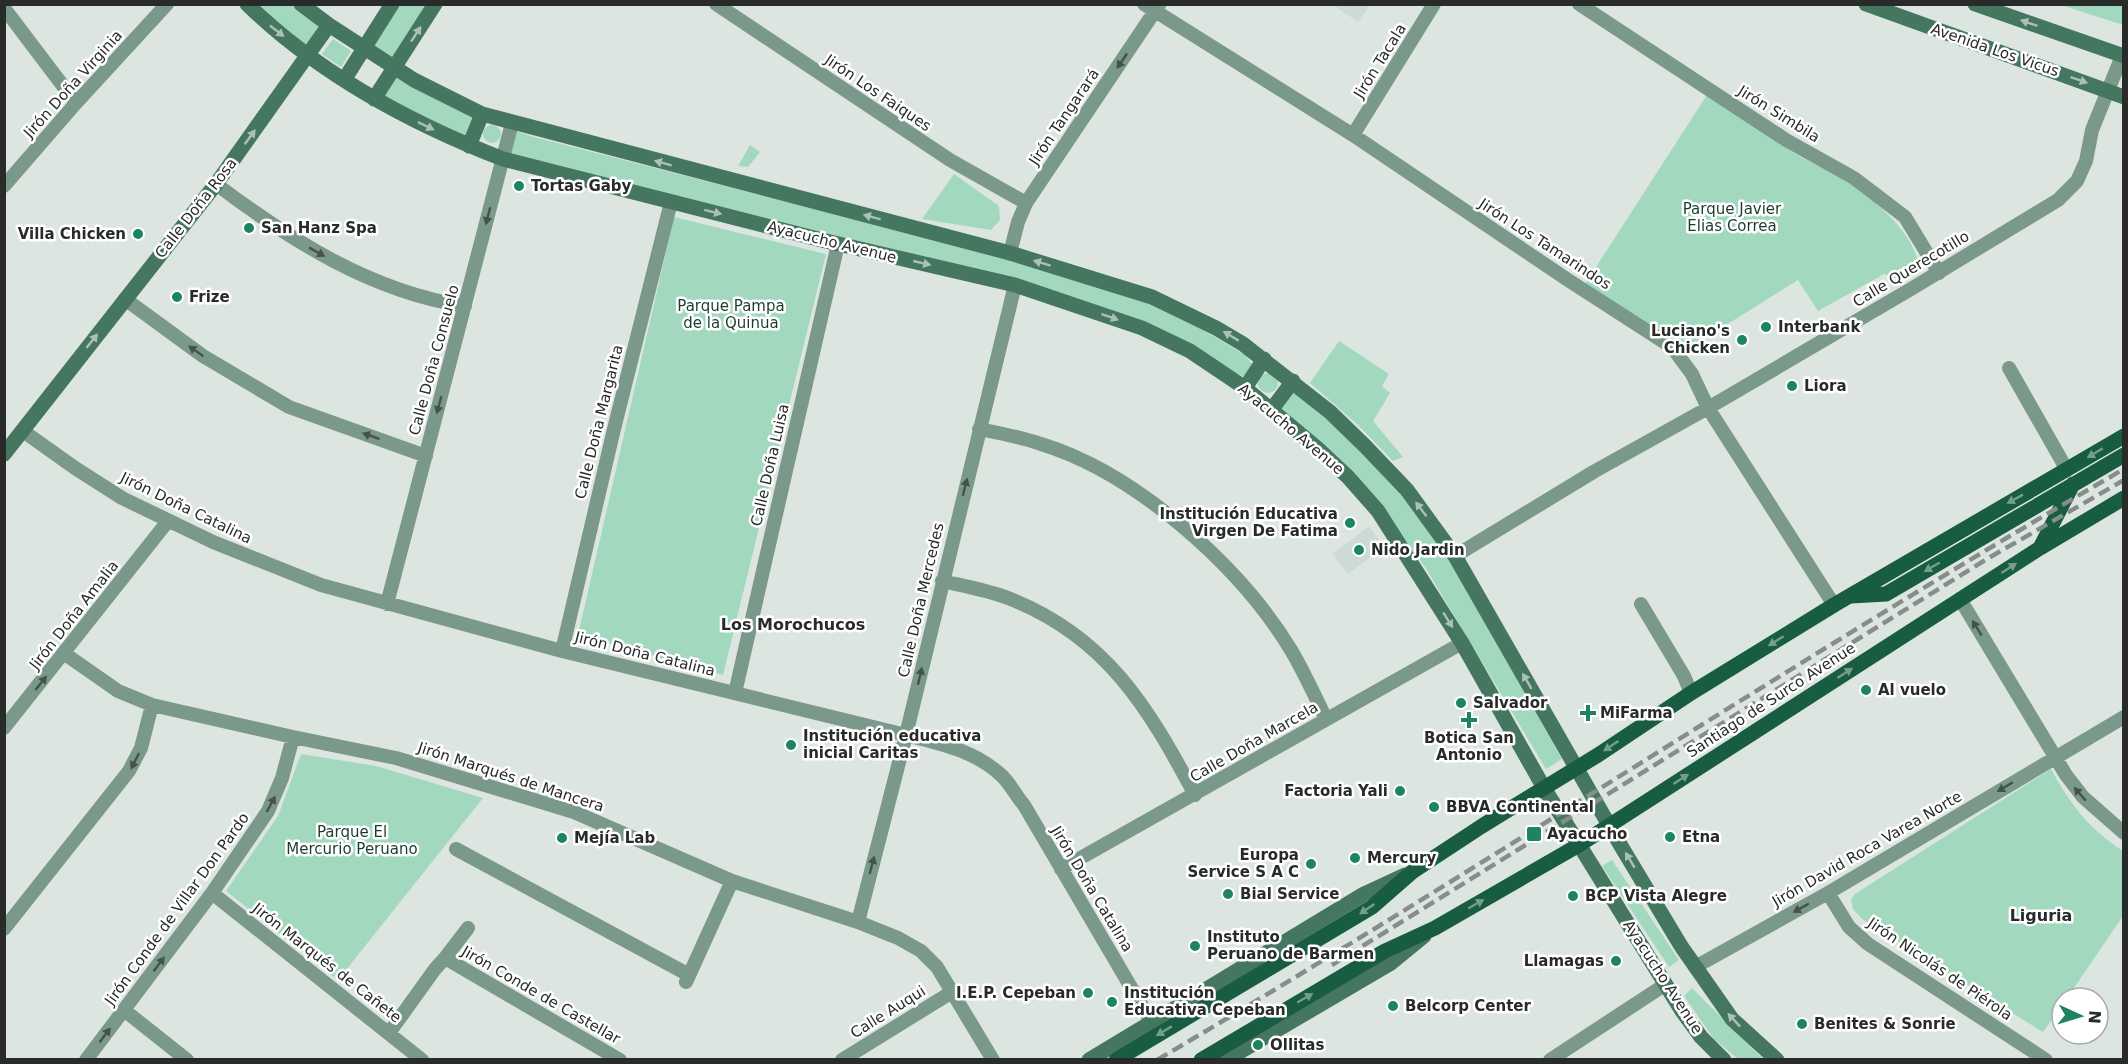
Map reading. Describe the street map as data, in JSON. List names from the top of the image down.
{
  "streets": {
    "main road": [
      "Avenida Los Vicus",
      "Calle Doña Rosa",
      "Ayacucho Avenue",
      "Santiago de Surco Avenue"
    ],
    "street": [
      "Jirón Tacala",
      "Jirón Doña Virginia",
      "Jirón Los Faiques",
      "Jirón Simbila",
      "Jirón Tangarará",
      "Jirón Los Tamarindos",
      "Calle Querecotillo",
      "Calle Doña Consuelo",
      "Calle Doña Margarita",
      "Calle Doña Luisa",
      "Jirón Doña Catalina",
      "Calle Doña Mercedes",
      "Jirón Doña Amalia",
      "Calle Doña Marcela",
      "Jirón Marqués de Mancera",
      "Jirón David Roca Varea Norte",
      "Jirón Conde de Villar Don Pardo",
      "Jirón Marqués de Cañete",
      "Jirón Nicolás de Piérola",
      "Jirón Conde de Castellar",
      "Calle Auqui"
    ]
  },
  "crossings": [
    ["Avenida Los Vicus", "Calle Querecotillo"],
    ["Jirón Tacala", "Jirón Los Tamarindos"],
    ["Jirón Los Faiques", "Jirón Tangarará"],
    ["Jirón Simbila", "Calle Querecotillo"],
    ["Jirón Tangarará", "Jirón Los Tamarindos"],
    ["Calle Doña Rosa", "Ayacucho Avenue"],
    ["Calle Doña Rosa", "Jirón Doña Catalina"],
    ["Ayacucho Avenue", "Calle Doña Consuelo"],
    ["Ayacucho Avenue", "Calle Doña Margarita"],
    ["Ayacucho Avenue", "Calle Doña Luisa"],
    ["Ayacucho Avenue", "Calle Doña Mercedes"],
    ["Ayacucho Avenue", "Santiago de Surco Avenue"],
    ["Ayacucho Avenue", "Calle Doña Marcela"],
    ["Jirón Los Tamarindos", "Calle Querecotillo"],
    ["Calle Doña Consuelo", "Jirón Doña Catalina"],
    ["Calle Doña Margarita", "Jirón Doña Catalina"],
    ["Calle Doña Luisa", "Jirón Doña Catalina"],
    ["Jirón Doña Catalina", "Calle Doña Mercedes"],
    ["Jirón Doña Catalina", "Jirón Doña Amalia"],
    ["Jirón Doña Catalina", "Calle Doña Marcela"],
    ["Calle Doña Mercedes", "Jirón Marqués de Mancera"],
    ["Jirón Doña Amalia", "Jirón Marqués de Mancera"],
    ["Jirón Marqués de Mancera", "Jirón Conde de Villar Don Pardo"],
    ["Jirón Marqués de Mancera", "Calle Auqui"],
    ["Jirón David Roca Varea Norte", "Jirón Nicolás de Piérola"],
    ["Jirón Conde de Villar Don Pardo", "Jirón Marqués de Cañete"]
  ],
  "one_way": [
    "Jirón Tangarará",
    "Calle Doña Rosa",
    "Calle Doña Consuelo",
    "Calle Doña Mercedes",
    "Jirón David Roca Varea Norte",
    "Jirón Conde de Villar Don Pardo"
  ],
  "districts": ["Los Morochucos", "Liguria"],
  "parks": ["Parque Javier Elias Correa", "Parque Pampa de la Quinua", "Parque El Mercurio Peruano"],
  "places": {
    "other": [
      "Tortas Gaby",
      "San Hanz Spa",
      "Villa Chicken",
      "Frize",
      "Interbank",
      "Luciano's Chicken",
      "Liora",
      "Institución Educativa Virgen De Fatima",
      "Nido Jardin",
      "Al vuelo",
      "Salvador",
      "Institución educativa inicial Caritas",
      "Factoria Yali",
      "BBVA Continental",
      "Etna",
      "Mejía Lab",
      "Mercury",
      "Europa Service S A C",
      "Bial Service",
      "BCP Vista Alegre",
      "Instituto Peruano de Barmen",
      "Llamagas",
      "I.E.P. Cepeban",
      "Institución Educativa Cepeban",
      "Belcorp Center",
      "Benites & Sonrie",
      "Ollitas"
    ],
    "health": ["MiFarma", "Botica San Antonio"],
    "transit": ["Ayacucho"]
  },
  "north": "right"
}
